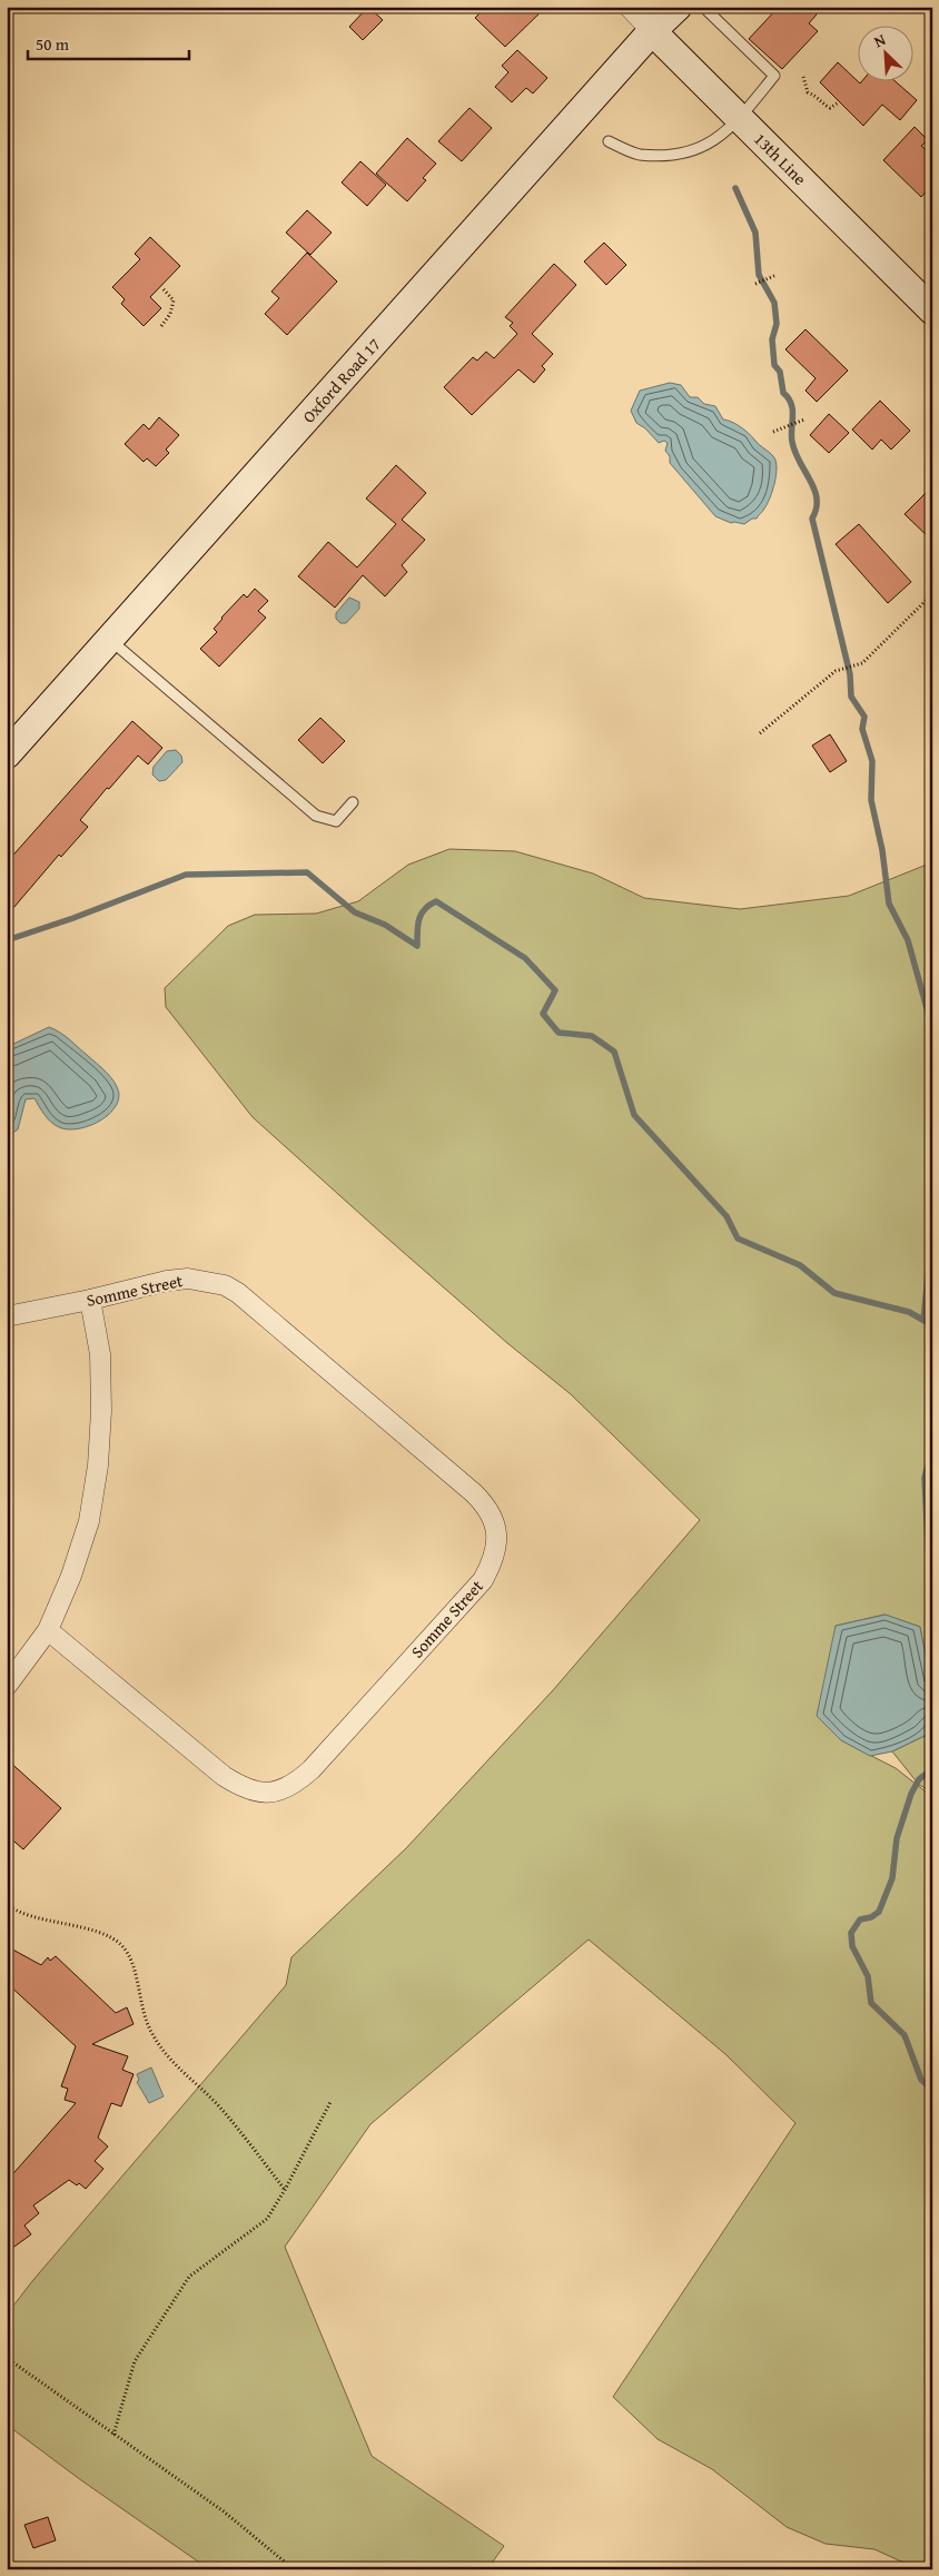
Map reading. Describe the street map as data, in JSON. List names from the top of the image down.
{
  "streets": {
    "main road": ["13th Line", "Oxford Road 17"],
    "street": ["Somme Street"]
  },
  "crossings": [
    ["13th Line", "Oxford Road 17"]
  ],
  "scale_bar": "50 m",
  "north": "top left"
}
